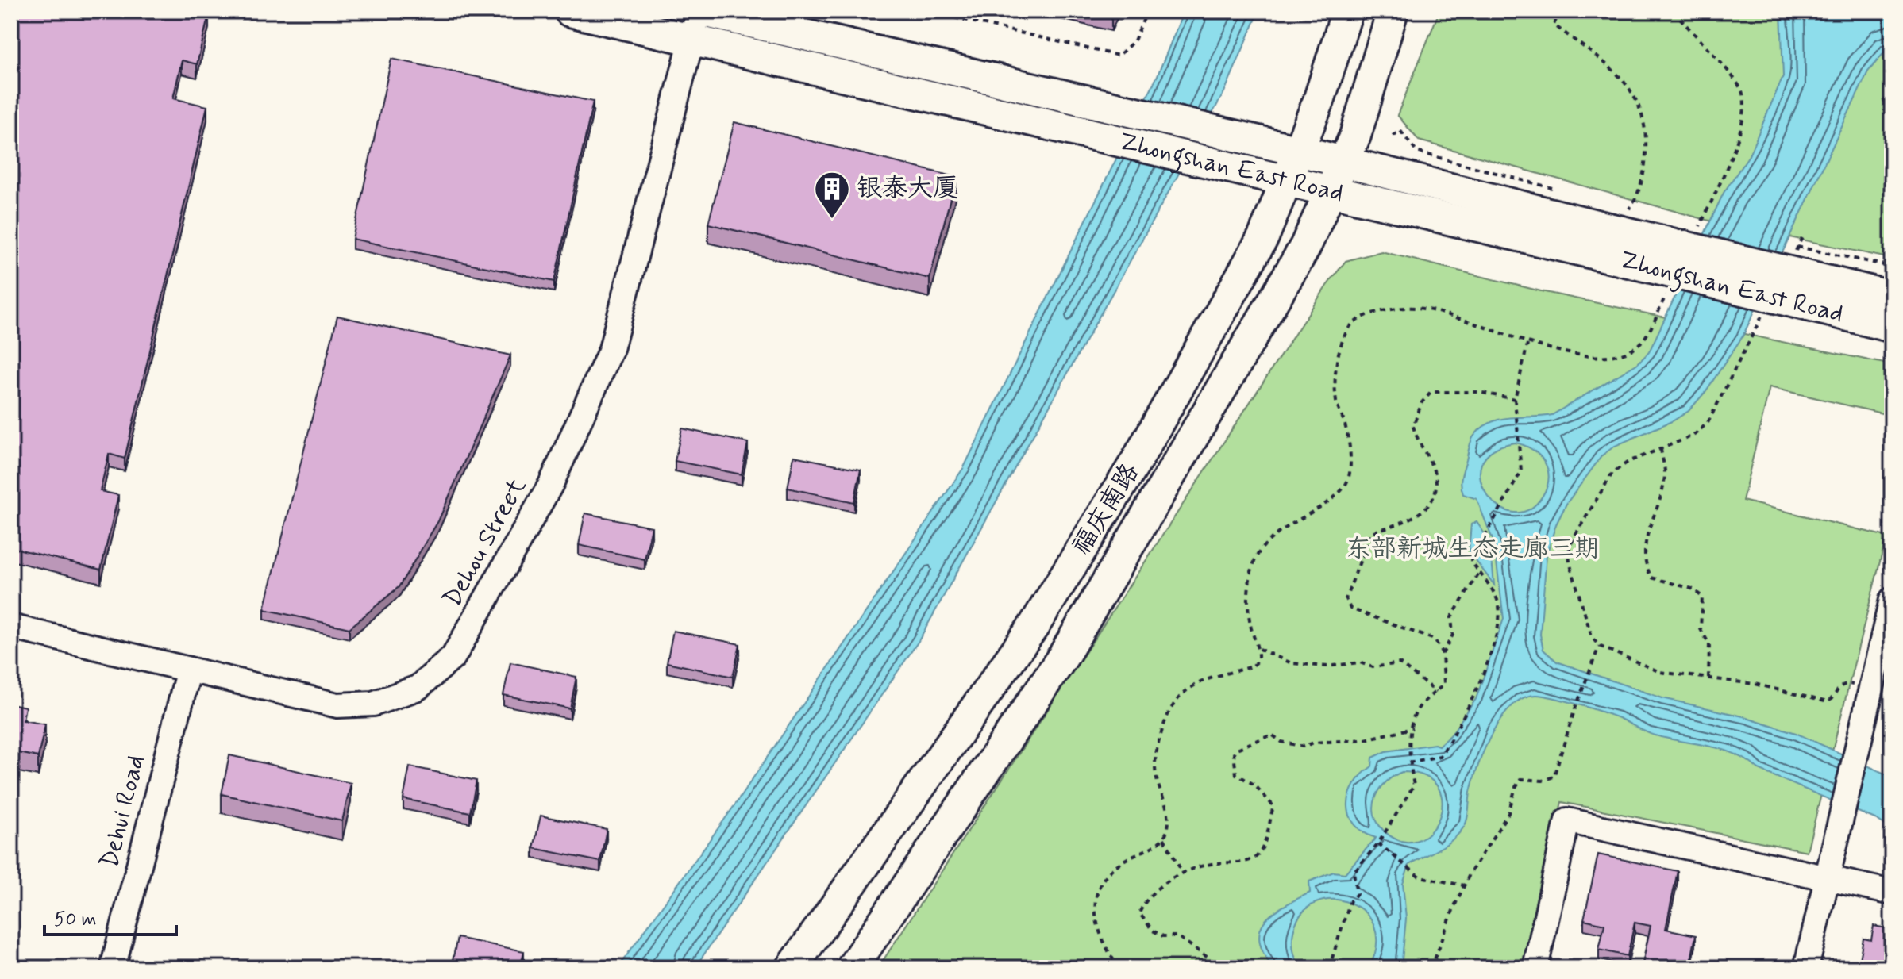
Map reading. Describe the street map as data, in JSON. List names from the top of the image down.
{
  "streets": {
    "main road": ["Zhongshan East Road", "福庆南路"],
    "street": ["Dehou Street", "Dehui Road"]
  },
  "crossings": [
    ["Zhongshan East Road", "福庆南路"],
    ["Zhongshan East Road", "Dehou Street"],
    ["Dehou Street", "Dehui Road"]
  ],
  "parks": ["东部新城生态走廊三期"],
  "places": {
    "building": ["银泰大厦"]
  },
  "scale_bar": "50 m"
}
